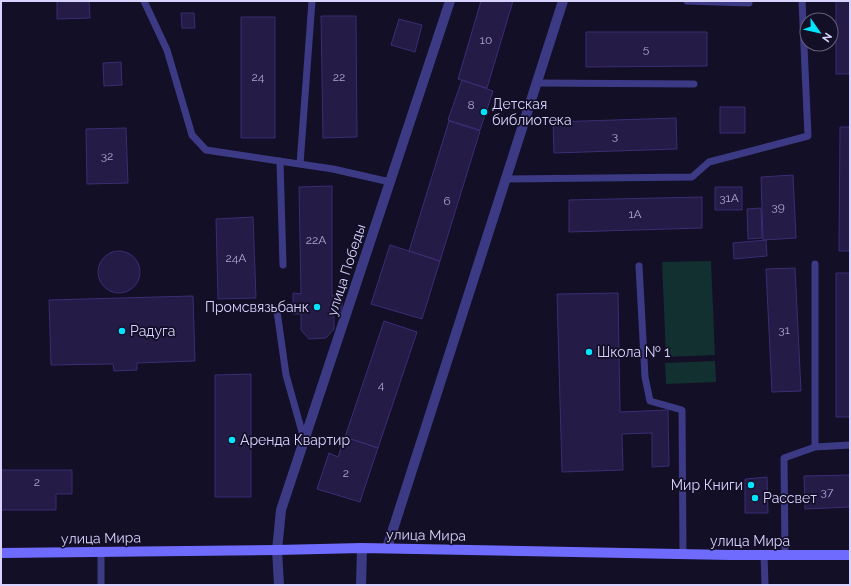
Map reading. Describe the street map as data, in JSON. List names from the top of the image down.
{
  "streets": {
    "street": ["улица Победы", "улица Мира"]
  },
  "crossings": [
    ["улица Победы", "улица Мира"]
  ],
  "places": [
    "Детская библиотека",
    "Промсвязьбанк",
    "Радуга",
    "Школа № 1",
    "Аренда Квартир",
    "Мир Книги",
    "Рассвет"
  ],
  "house_numbers": [
    "10",
    "5",
    "24",
    "22",
    "8",
    "3",
    "32",
    "31А",
    "6",
    "39",
    "1А",
    "22А",
    "24А",
    "31",
    "4",
    "2",
    "2",
    "37"
  ],
  "north": "bottom right"
}
